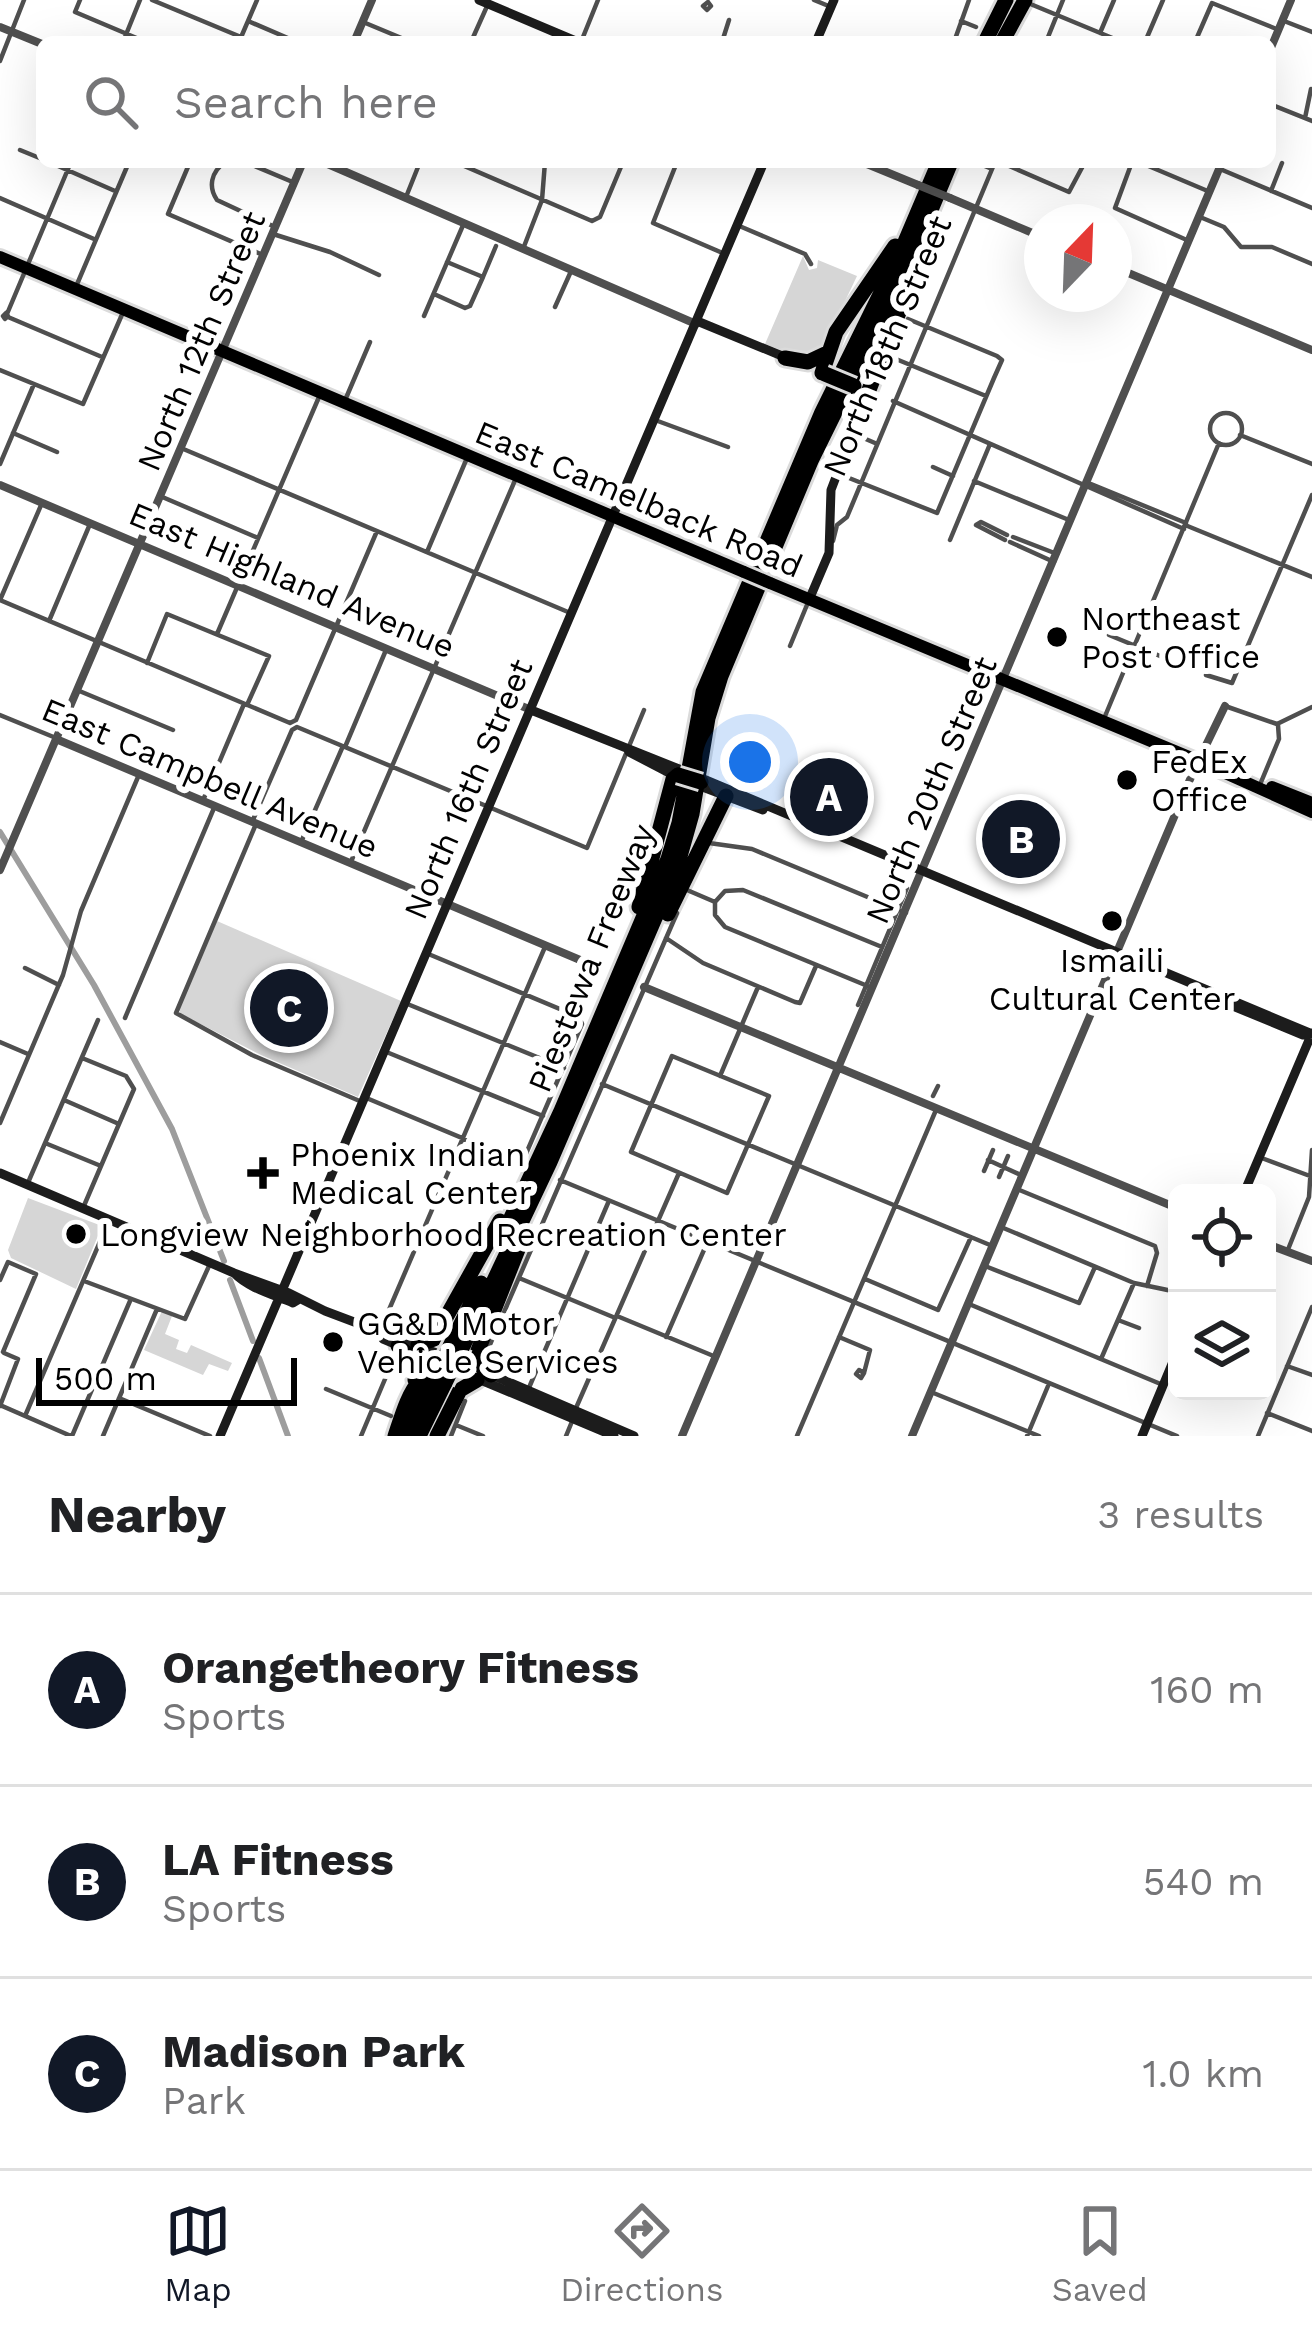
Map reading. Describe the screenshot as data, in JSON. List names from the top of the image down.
{
  "streets": {
    "highway": ["Piestewa Freeway"],
    "main road": [
      "North 18th Street",
      "East Camelback Road",
      "East Highland Avenue",
      "North 16th Street"
    ],
    "street": ["North 12th Street", "East Campbell Avenue", "North 20th Street"]
  },
  "crossings": [
    ["North 12th Street", "East Camelback Road"],
    ["North 12th Street", "East Highland Avenue"],
    ["North 12th Street", "East Campbell Avenue"],
    ["North 18th Street", "East Camelback Road"],
    ["East Camelback Road", "North 16th Street"],
    ["East Camelback Road", "North 20th Street"],
    ["East Highland Avenue", "North 16th Street"],
    ["East Campbell Avenue", "North 16th Street"]
  ],
  "places": {
    "other": [
      "Northeast Post Office",
      "FedEx Office",
      "Ismaili Cultural Center",
      "Longview Neighborhood Recreation Center",
      "GG&D Motor Vehicle Services"
    ],
    "health": ["Phoenix Indian Medical Center"]
  },
  "scale_bar": "500 m",
  "north": "top right",
  "page": {
    "search": "Search here",
    "pins": ["A", "B", "C"],
    "scale": "500 m",
    "heading": ["Nearby", "3 results"],
    "list": [
      {
        "mark": "A",
        "name": "Orangetheory Fitness",
        "note": "Sports",
        "value": "160 m"
      },
      {
        "mark": "B",
        "name": "LA Fitness",
        "note": "Sports",
        "value": "540 m"
      },
      {
        "mark": "C",
        "name": "Madison Park",
        "note": "Park",
        "value": "1.0 km"
      }
    ],
    "nav": ["Map", "Directions", "Saved"]
  }
}
